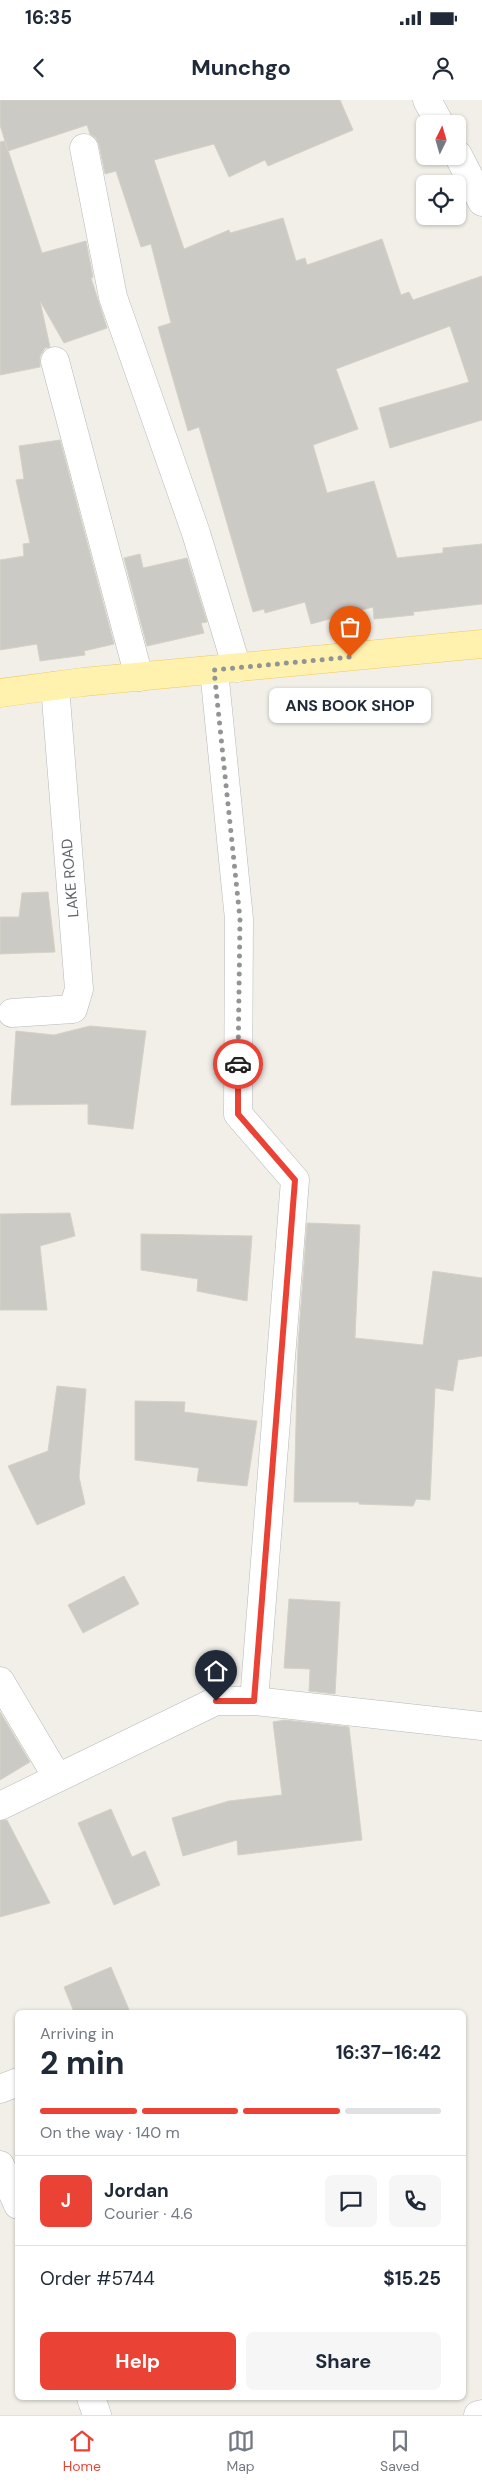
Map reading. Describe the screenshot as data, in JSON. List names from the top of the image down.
{
  "streets": {
    "street": ["LAKE ROAD"]
  },
  "places": ["ANS BOOK SHOP"],
  "north": "top",
  "page": {
    "status": "16:35",
    "header": "Munchgo",
    "bubble": "ANS BOOK SHOP",
    "heading": ["2 min", "Arriving in", "16:37–16:42"],
    "panel": [
      "Jordan",
      "Courier · 4.6",
      "Order #5744",
      "$15.25"
    ],
    "bar": "On the way · 140 m",
    "round": "J",
    "buttons": ["Help", "Share"],
    "tabs": ["Home", "Map", "Saved"]
  }
}
